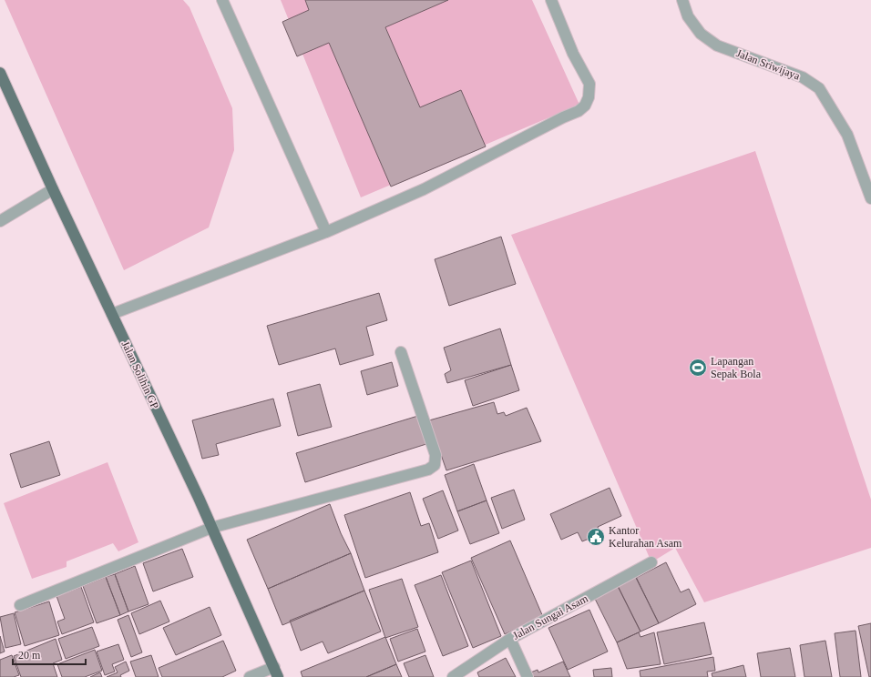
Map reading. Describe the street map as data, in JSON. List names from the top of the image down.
{
  "streets": {
    "main road": ["Jalan Solihin GP"],
    "street": ["Jalan Sriwijaya", "Jalan Sungai Asam"]
  },
  "places": {
    "sports": ["Lapangan Sepak Bola"],
    "public building": ["Kantor Kelurahan Asam"]
  },
  "scale_bar": "20 m"
}
